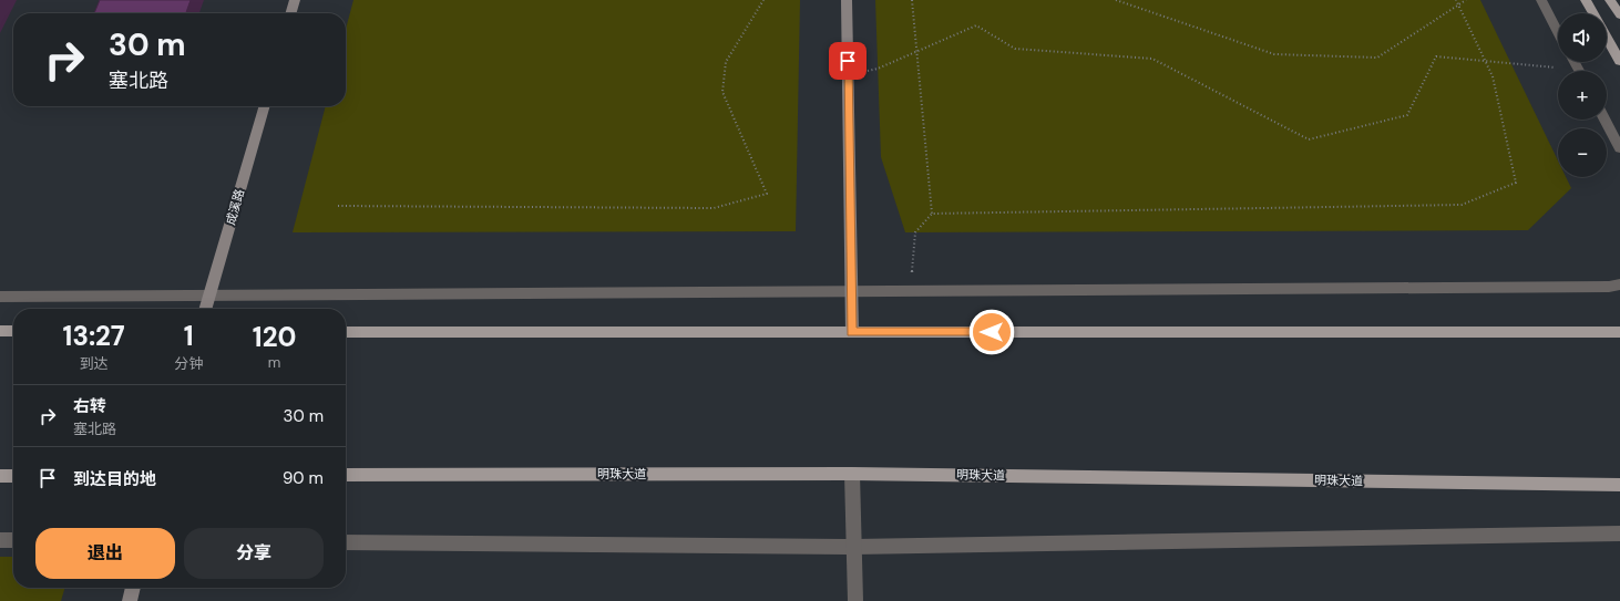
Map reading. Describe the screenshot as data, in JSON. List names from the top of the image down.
{
  "streets": {
    "main road": ["明珠大道"],
    "street": ["成溪路"]
  },
  "page": {
    "map_buttons": ["+", "−"],
    "turn": ["30 m", "塞北路"],
    "eta": [
      "13:27",
      "到达",
      "1",
      "分钟",
      "120",
      "m"
    ],
    "list": [
      {
        "name": "右转",
        "note": "塞北路",
        "value": "30 m"
      },
      {
        "name": "到达目的地",
        "value": "90 m"
      }
    ],
    "buttons": ["退出", "分享"]
  }
}
